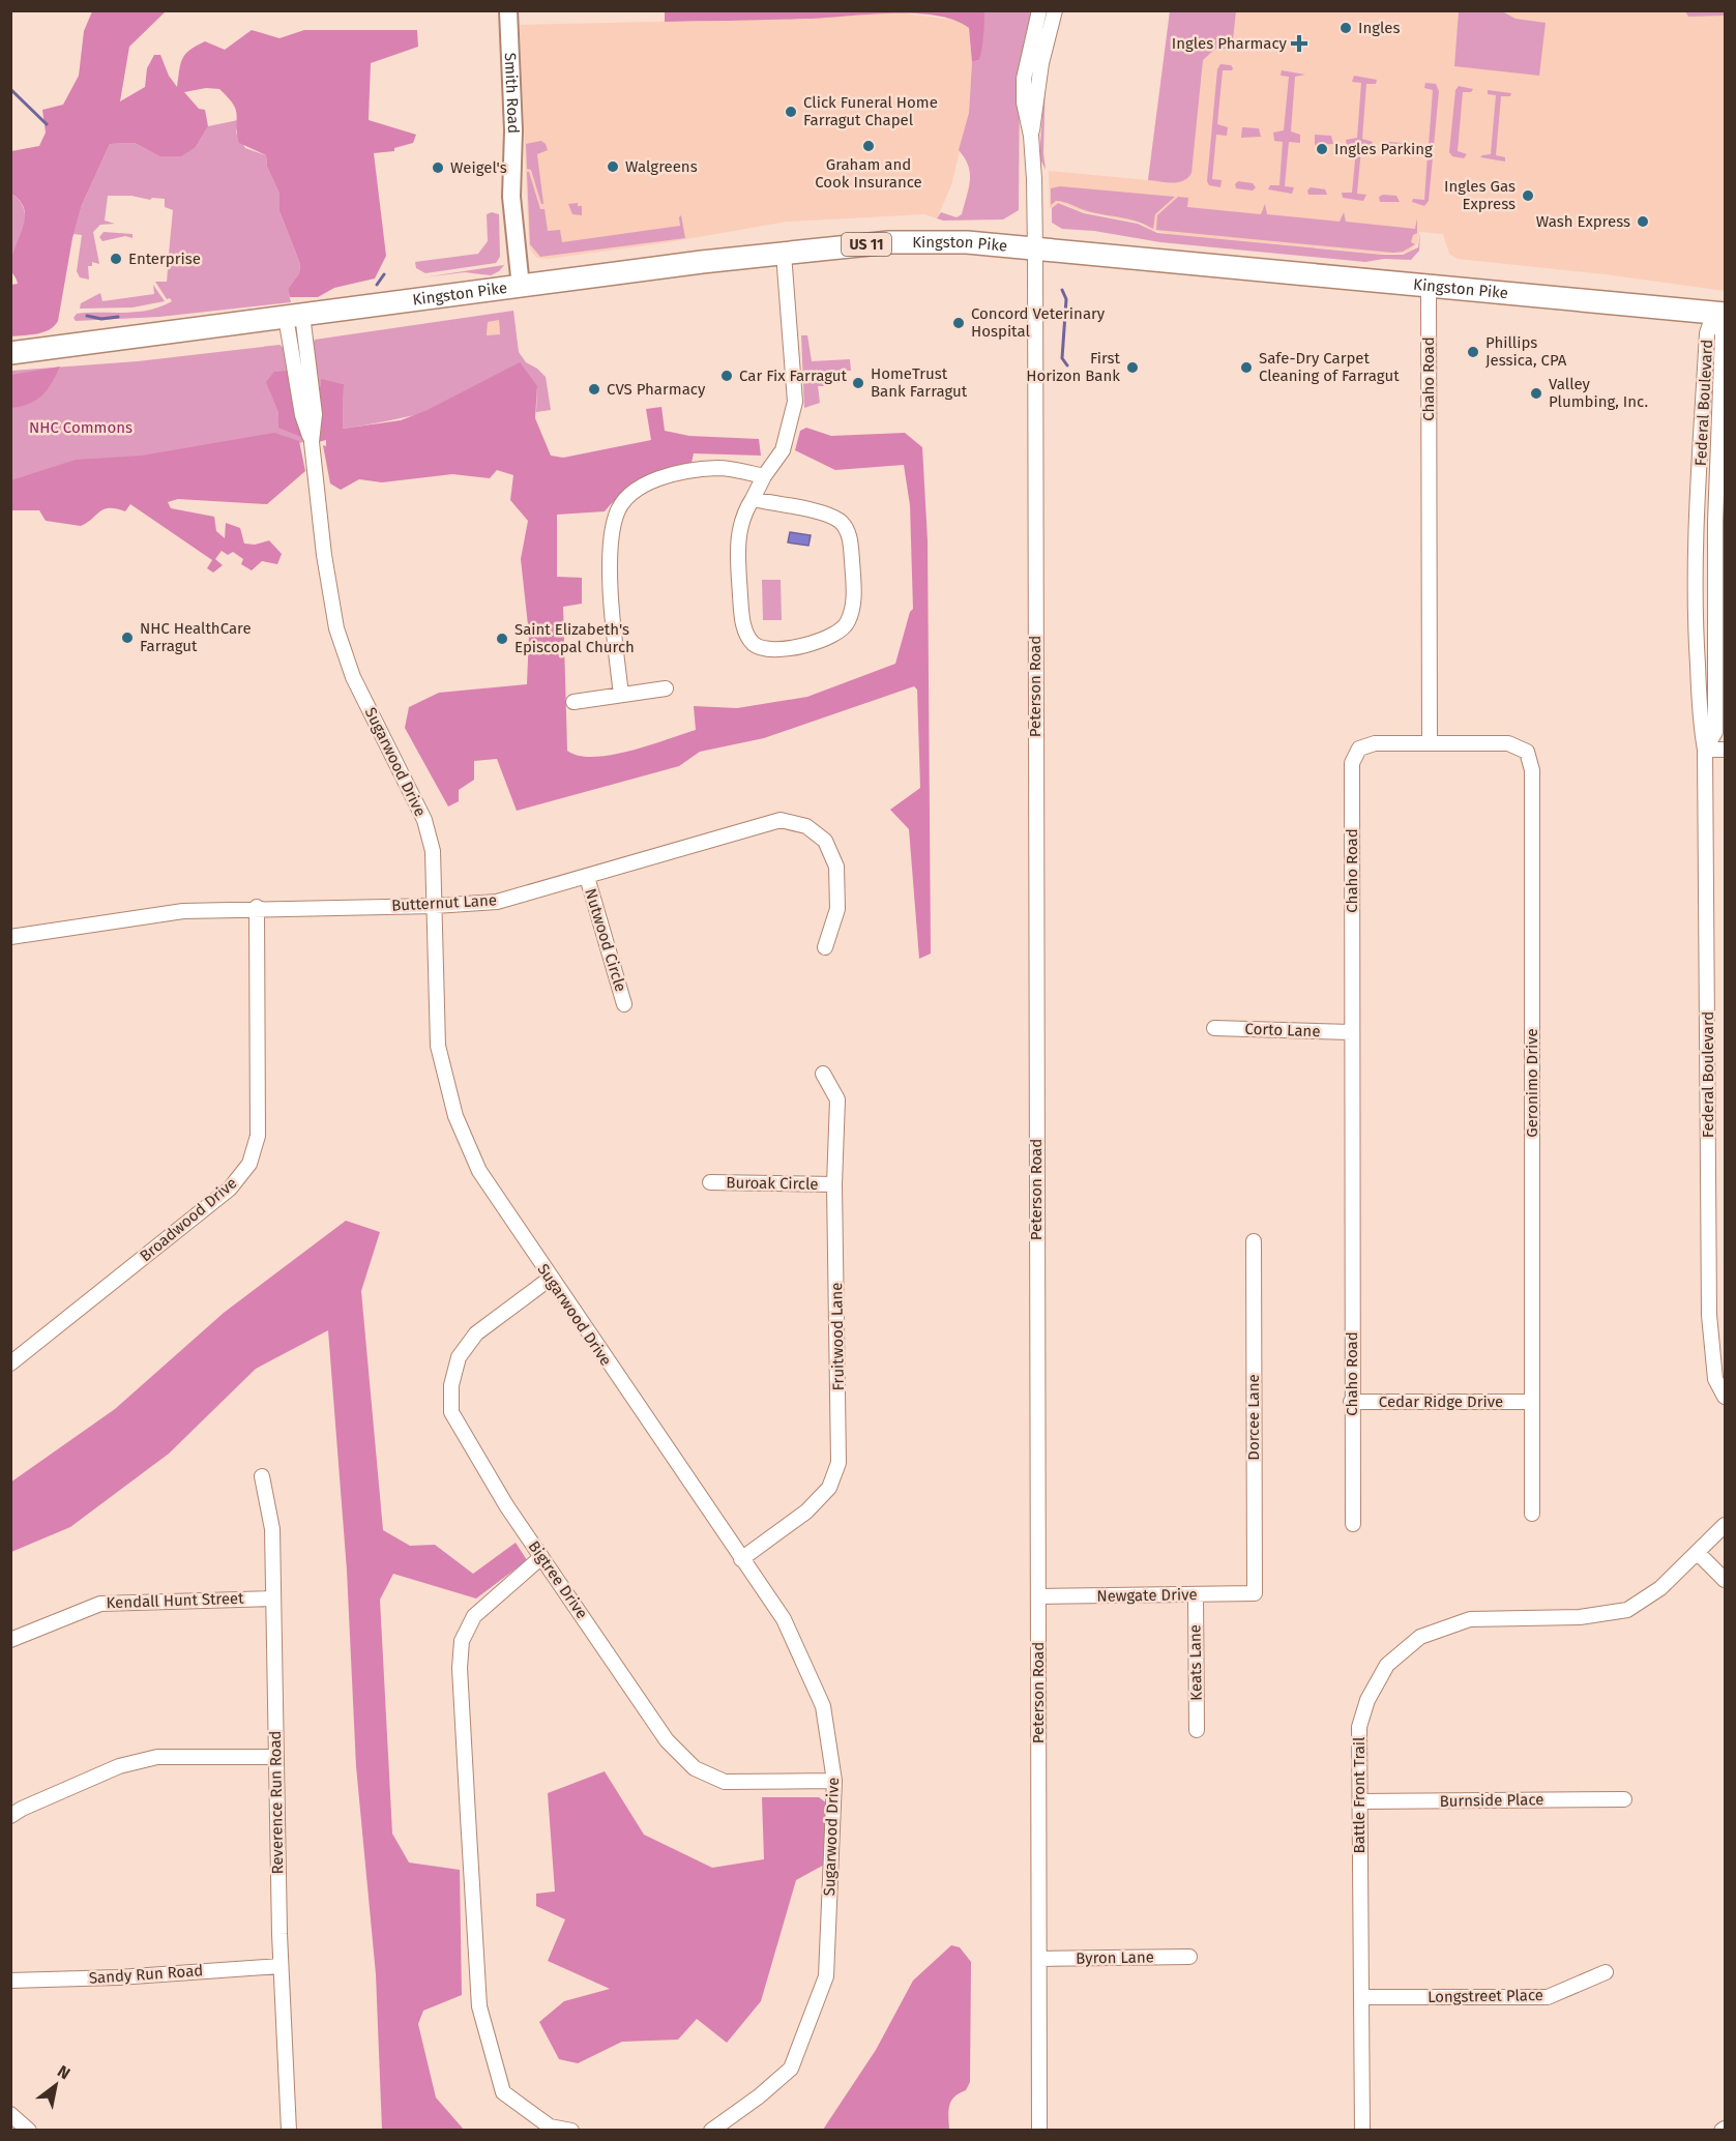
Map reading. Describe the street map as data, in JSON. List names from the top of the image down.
{
  "streets": {
    "main road": ["US 11", "Kingston Pike"],
    "street": [
      "Smith Road",
      "Chaho Road",
      "Federal Boulevard",
      "Peterson Road",
      "Sugarwood Drive",
      "Butternut Lane",
      "Nutwood Circle",
      "Corto Lane",
      "Geronimo Drive",
      "Buroak Circle",
      "Broadwood Drive",
      "Fruitwood Lane",
      "Cedar Ridge Drive",
      "Dorcee Lane",
      "Bigtree Drive",
      "Newgate Drive",
      "Kendall Hunt Street",
      "Keats Lane",
      "Battle Front Trail",
      "Burnside Place",
      "Reverence Run Road",
      "Byron Lane",
      "Sandy Run Road",
      "Longstreet Place"
    ]
  },
  "crossings": [
    ["Smith Road", "Kingston Pike"],
    ["Kingston Pike", "Chaho Road"],
    ["Kingston Pike", "Federal Boulevard"],
    ["Kingston Pike", "Peterson Road"],
    ["Kingston Pike", "Sugarwood Drive"],
    ["Chaho Road", "Corto Lane"],
    ["Chaho Road", "Geronimo Drive"],
    ["Chaho Road", "Cedar Ridge Drive"],
    ["Peterson Road", "Newgate Drive"],
    ["Peterson Road", "Byron Lane"],
    ["Sugarwood Drive", "Butternut Lane"],
    ["Sugarwood Drive", "Fruitwood Lane"],
    ["Sugarwood Drive", "Bigtree Drive"],
    ["Butternut Lane", "Nutwood Circle"],
    ["Butternut Lane", "Broadwood Drive"],
    ["Geronimo Drive", "Cedar Ridge Drive"],
    ["Buroak Circle", "Fruitwood Lane"],
    ["Dorcee Lane", "Newgate Drive"],
    ["Newgate Drive", "Keats Lane"],
    ["Kendall Hunt Street", "Reverence Run Road"],
    ["Battle Front Trail", "Burnside Place"],
    ["Battle Front Trail", "Longstreet Place"],
    ["Reverence Run Road", "Sandy Run Road"]
  ],
  "parks": ["NHC Commons"],
  "places": {
    "other": [
      "Ingles",
      "Click Funeral Home Farragut Chapel",
      "Graham and Cook Insurance",
      "Ingles Parking",
      "Walgreens",
      "Weigel's",
      "Ingles Gas Express",
      "Wash Express",
      "Enterprise",
      "Concord Veterinary Hospital",
      "Phillips Jessica, CPA",
      "First Horizon Bank",
      "Safe-Dry Carpet Cleaning of Farragut",
      "Car Fix Farragut",
      "HomeTrust Bank Farragut",
      "CVS Pharmacy",
      "Valley Plumbing, Inc.",
      "NHC HealthCare Farragut",
      "Saint Elizabeth's Episcopal Church"
    ],
    "health": ["Ingles Pharmacy"]
  },
  "north": "top right"
}
